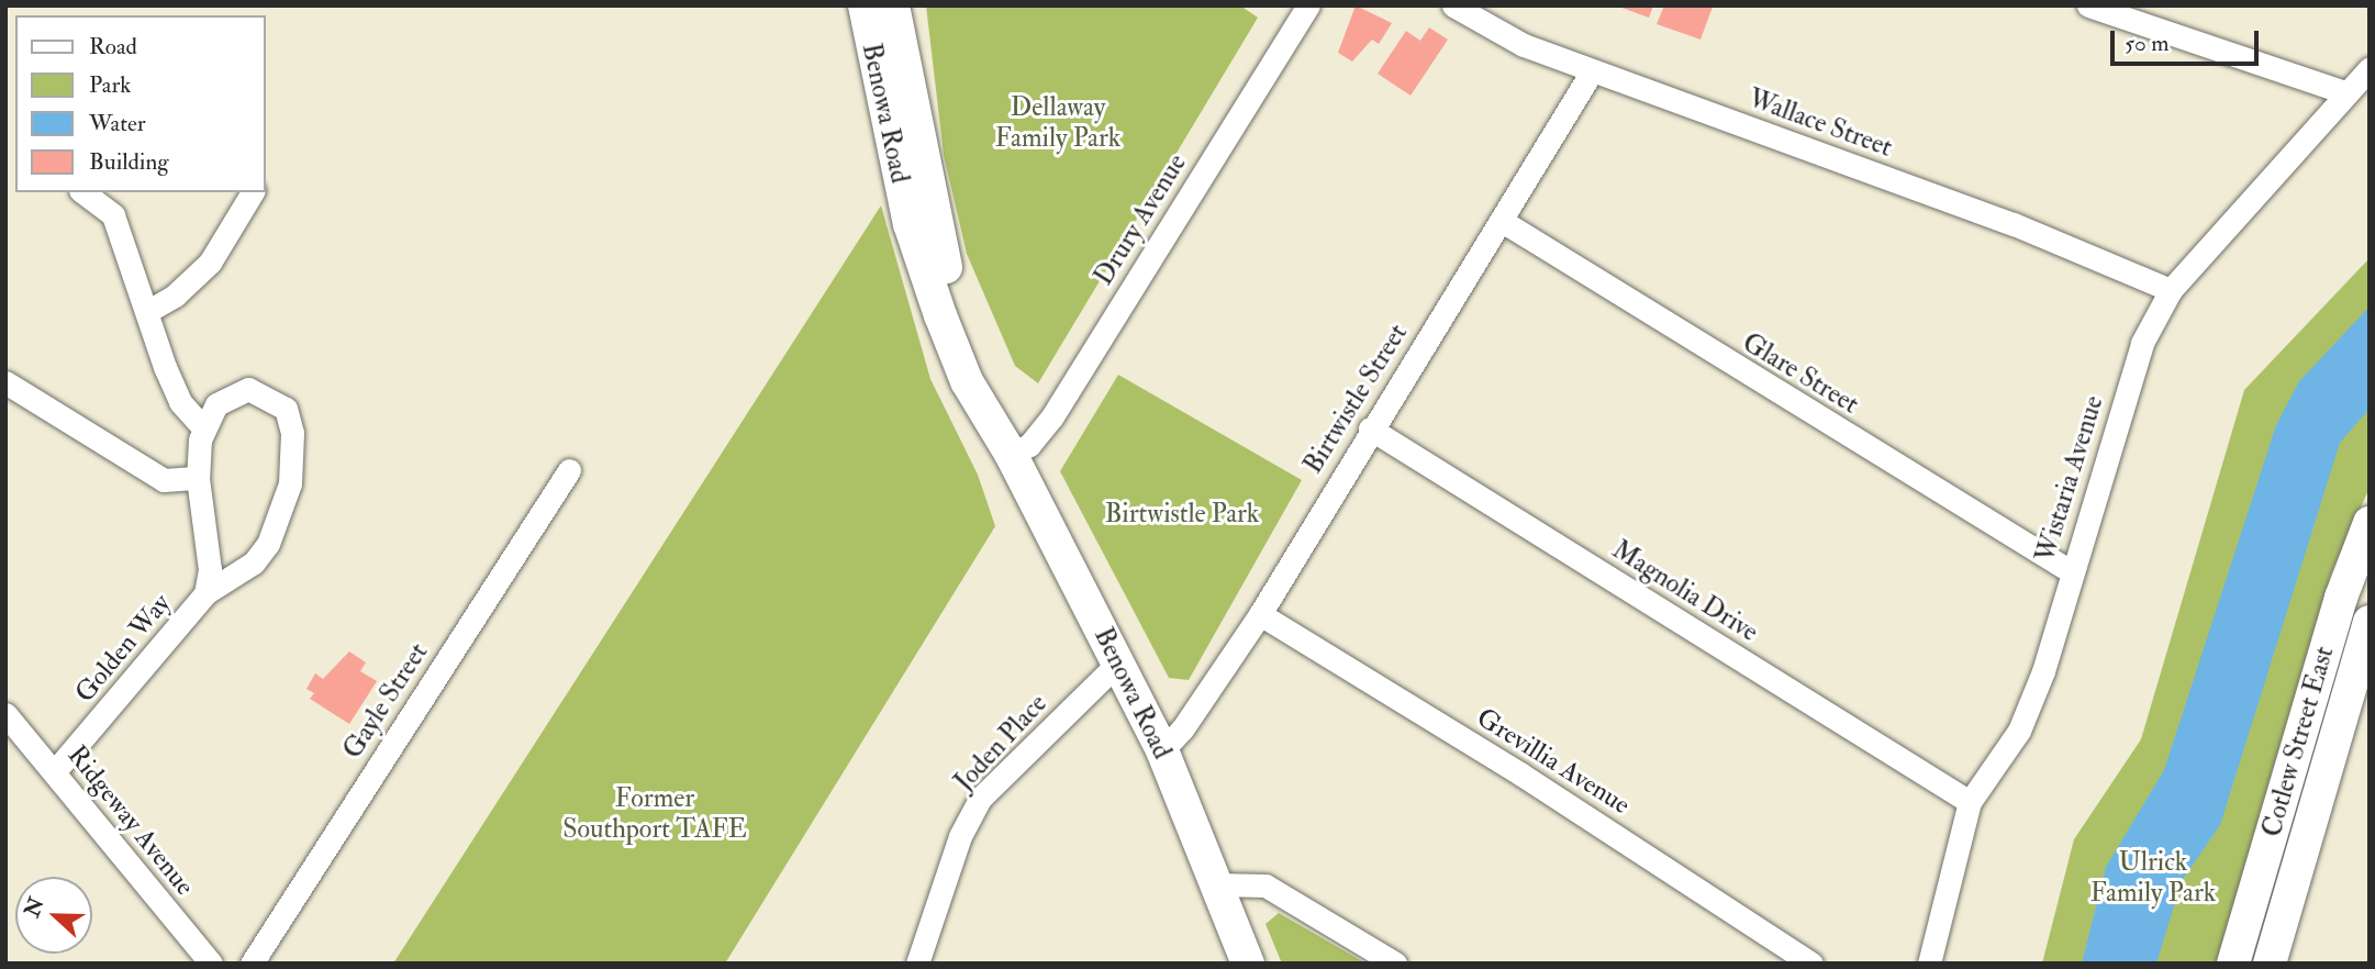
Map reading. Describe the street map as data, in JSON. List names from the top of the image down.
{
  "streets": {
    "main road": ["Benowa Road", "Cotlew Street East"],
    "street": [
      "Wallace Street",
      "Drury Avenue",
      "Glare Street",
      "Birtwistle Street",
      "Wistaria Avenue",
      "Magnolia Drive",
      "Golden Way",
      "Gayle Street",
      "Joden Place",
      "Grevillia Avenue",
      "Ridgeway Avenue"
    ]
  },
  "crossings": [
    ["Benowa Road", "Drury Avenue"],
    ["Benowa Road", "Birtwistle Street"],
    ["Benowa Road", "Joden Place"],
    ["Wallace Street", "Birtwistle Street"],
    ["Wallace Street", "Wistaria Avenue"],
    ["Glare Street", "Birtwistle Street"],
    ["Glare Street", "Wistaria Avenue"],
    ["Birtwistle Street", "Magnolia Drive"],
    ["Birtwistle Street", "Grevillia Avenue"],
    ["Wistaria Avenue", "Magnolia Drive"],
    ["Golden Way", "Ridgeway Avenue"]
  ],
  "parks": [
    "Dellaway Family Park",
    "Birtwistle Park",
    "Former Southport TAFE",
    "Ulrick Family Park"
  ],
  "legend": [
    "Road",
    "Park",
    "Water",
    "Building"
  ],
  "scale_bar": "50 m",
  "north": "left"
}
